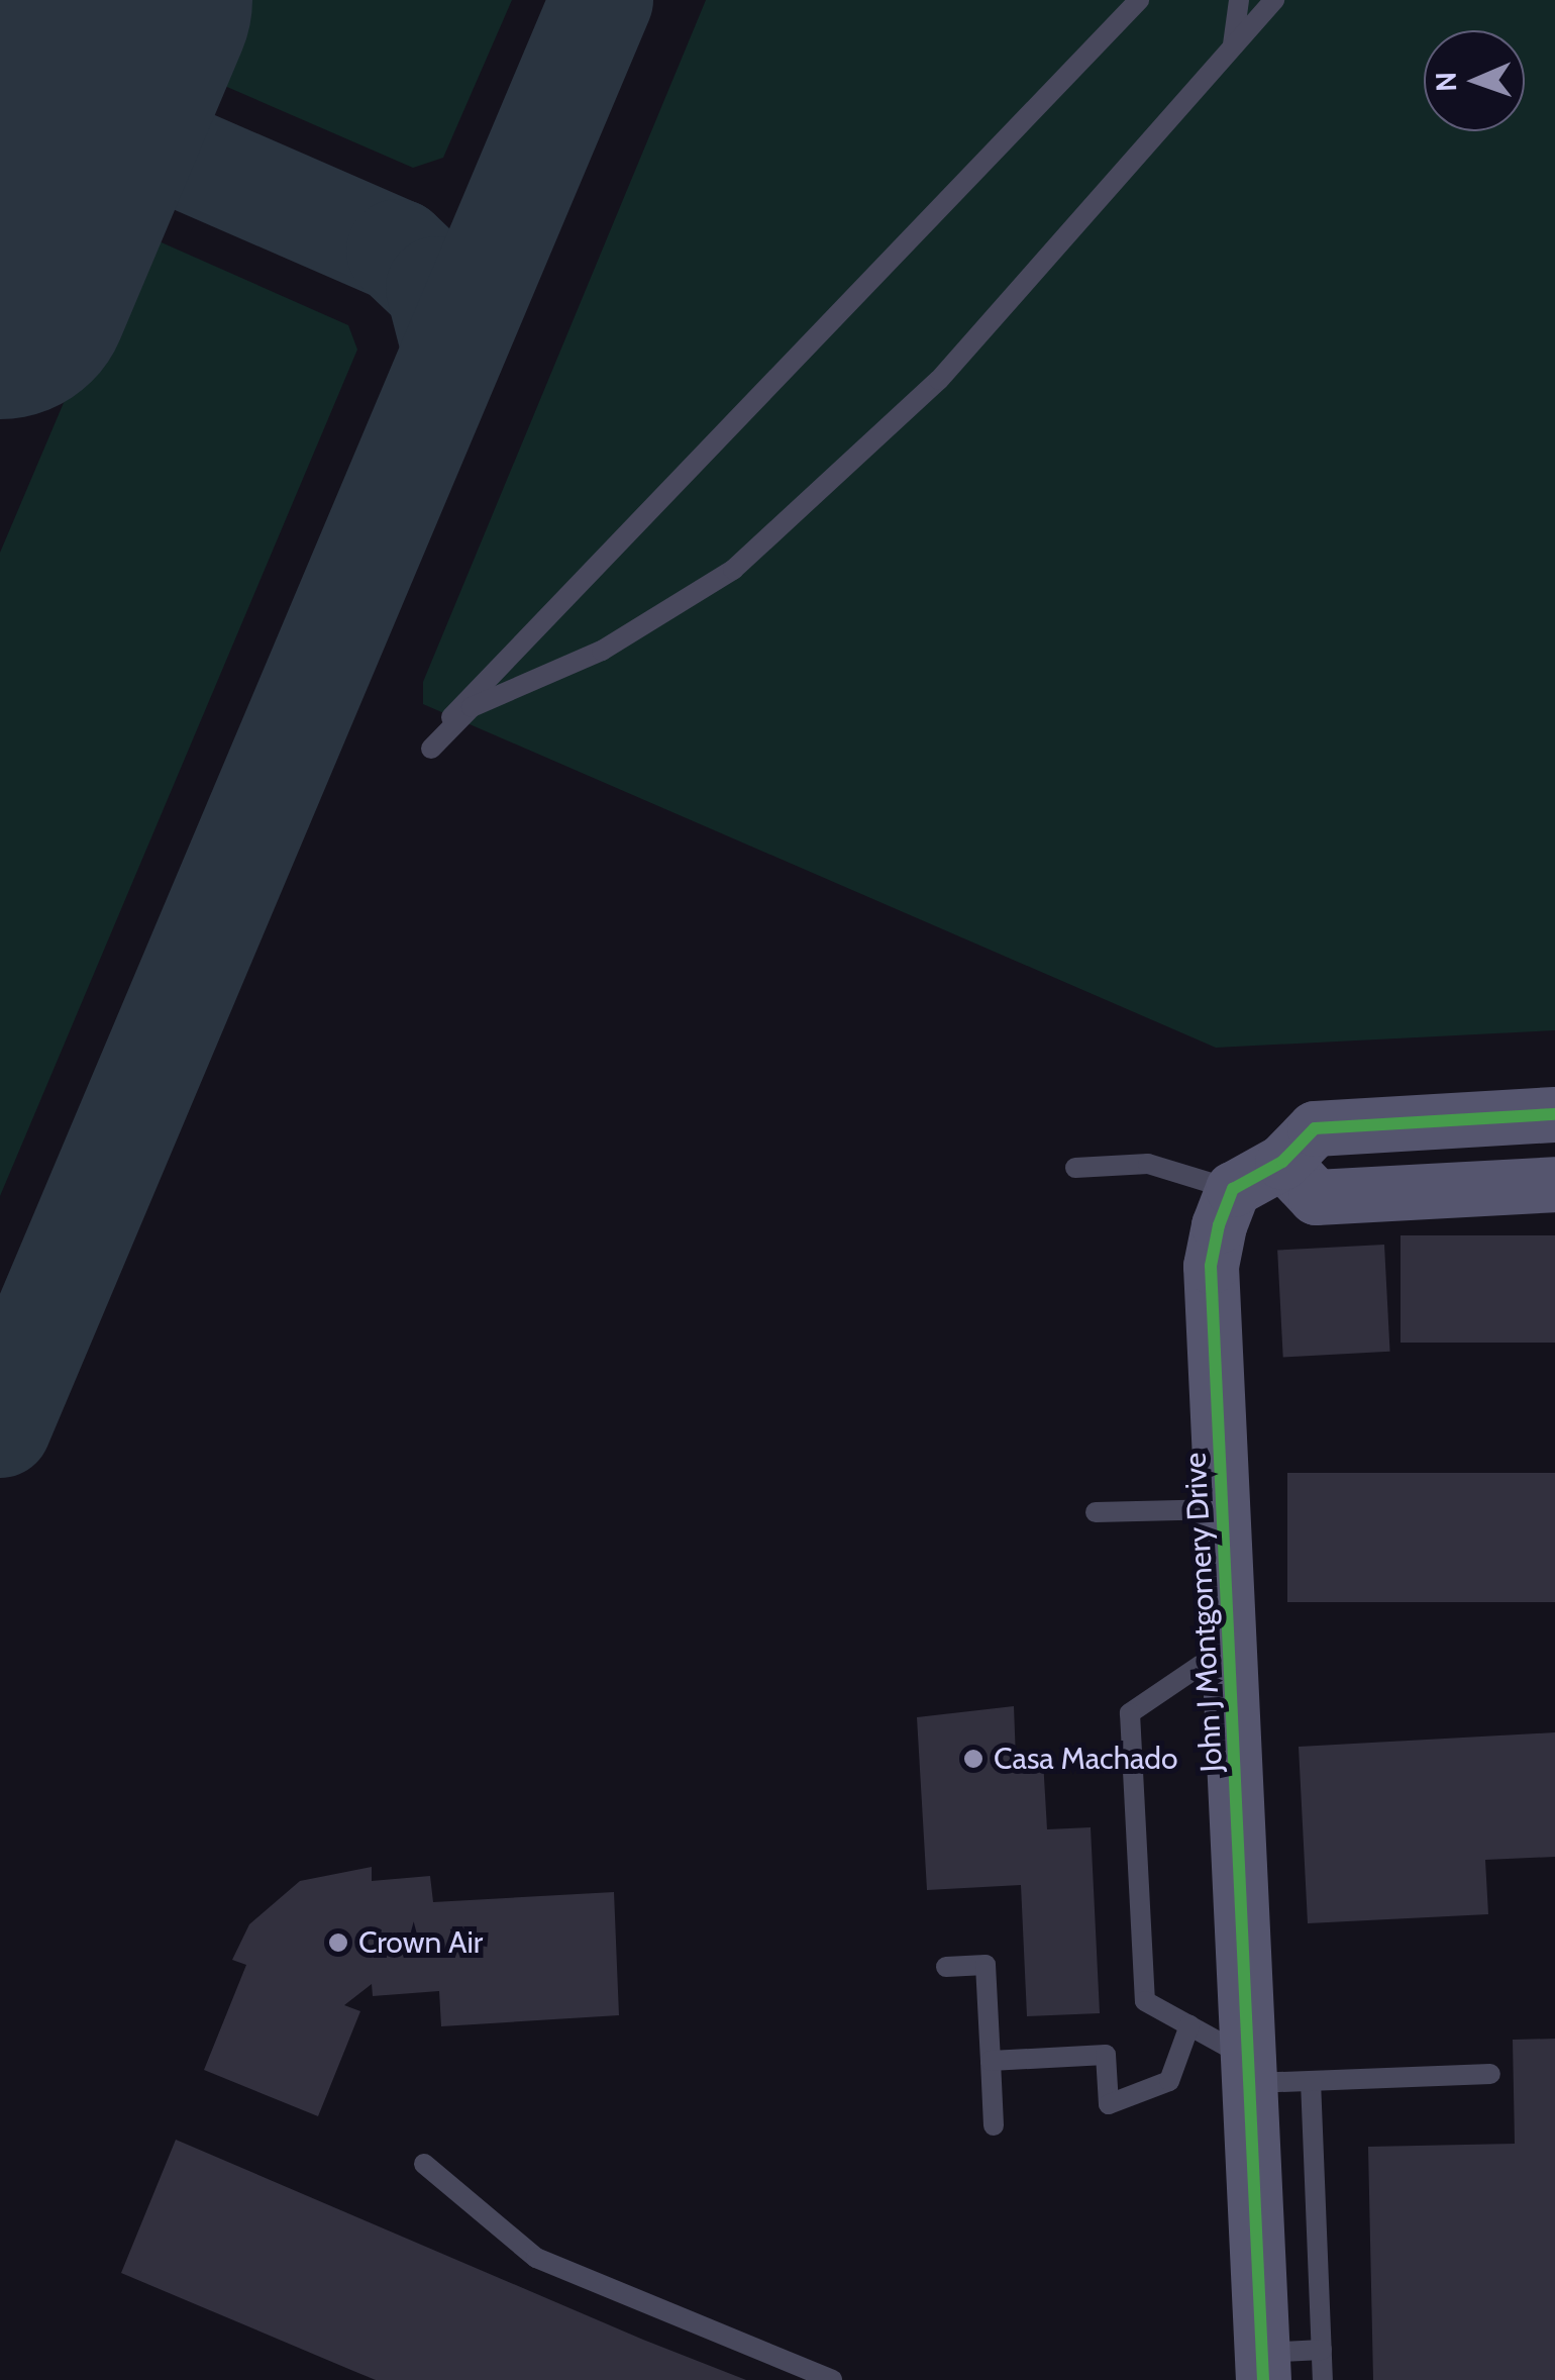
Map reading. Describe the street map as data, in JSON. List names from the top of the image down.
{
  "streets": {
    "street": ["John J Montgomery Drive"]
  },
  "places": ["Casa Machado", "Crown Air"],
  "north": "left"
}
